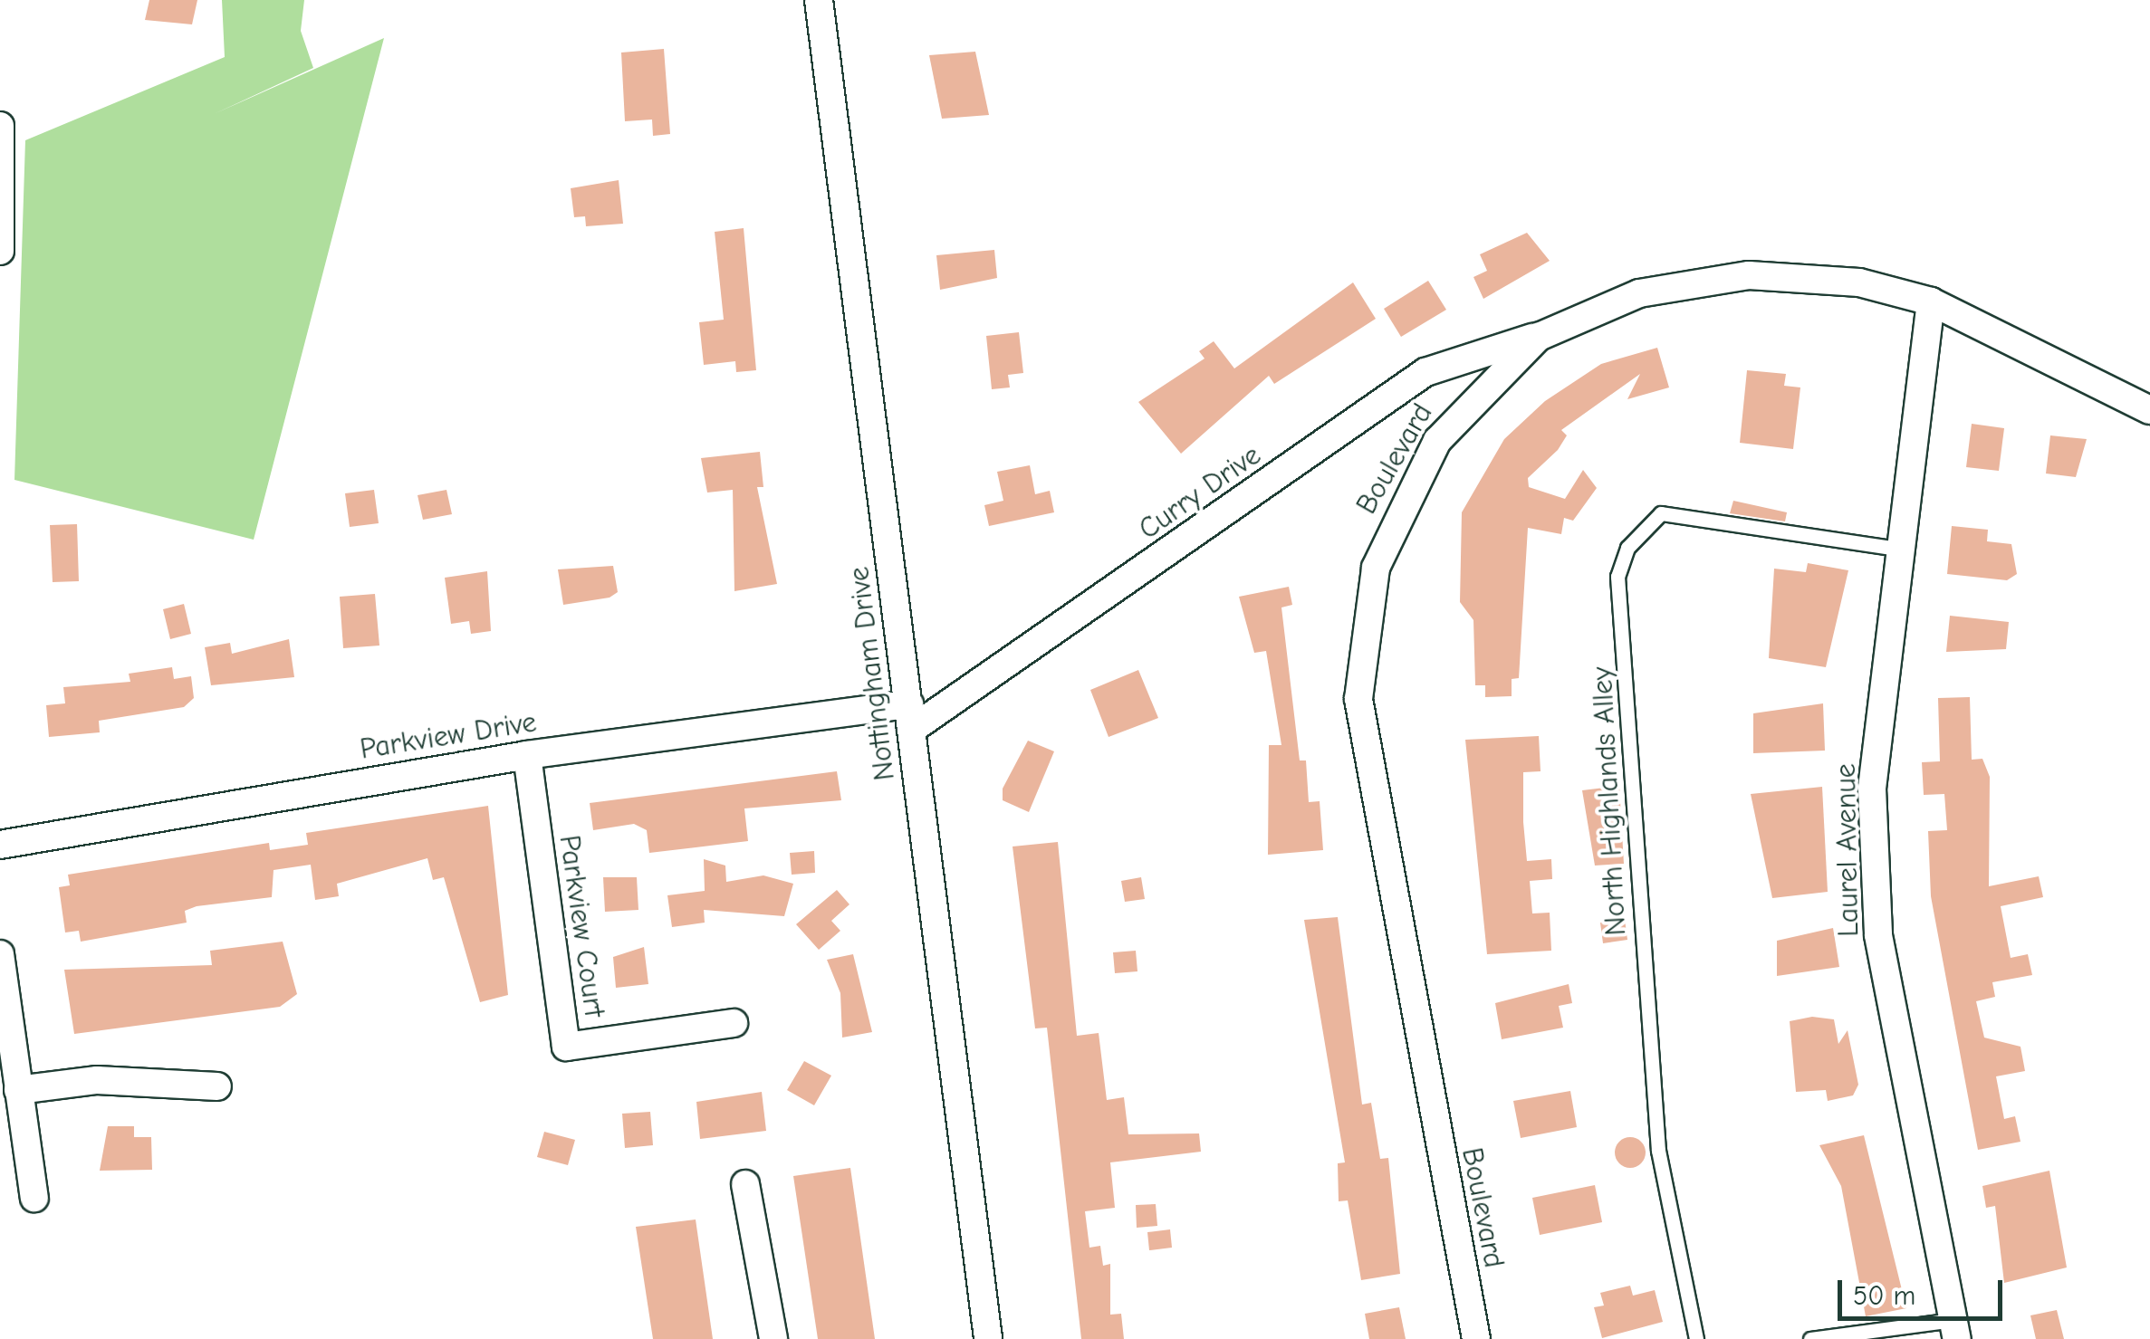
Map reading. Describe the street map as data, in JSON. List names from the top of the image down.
{
  "streets": {
    "street": [
      "Boulevard",
      "Curry Drive",
      "Nottingham Drive",
      "Parkview Drive",
      "Laurel Avenue",
      "Parkview Court"
    ],
    "lane": ["North Highlands Alley"]
  },
  "crossings": [
    ["Boulevard", "Curry Drive"],
    ["Boulevard", "Laurel Avenue"],
    ["Curry Drive", "Nottingham Drive"],
    ["Curry Drive", "Parkview Drive"],
    ["Nottingham Drive", "Parkview Drive"],
    ["Parkview Drive", "Parkview Court"],
    ["North Highlands Alley", "Laurel Avenue"]
  ],
  "scale_bar": "50 m"
}
